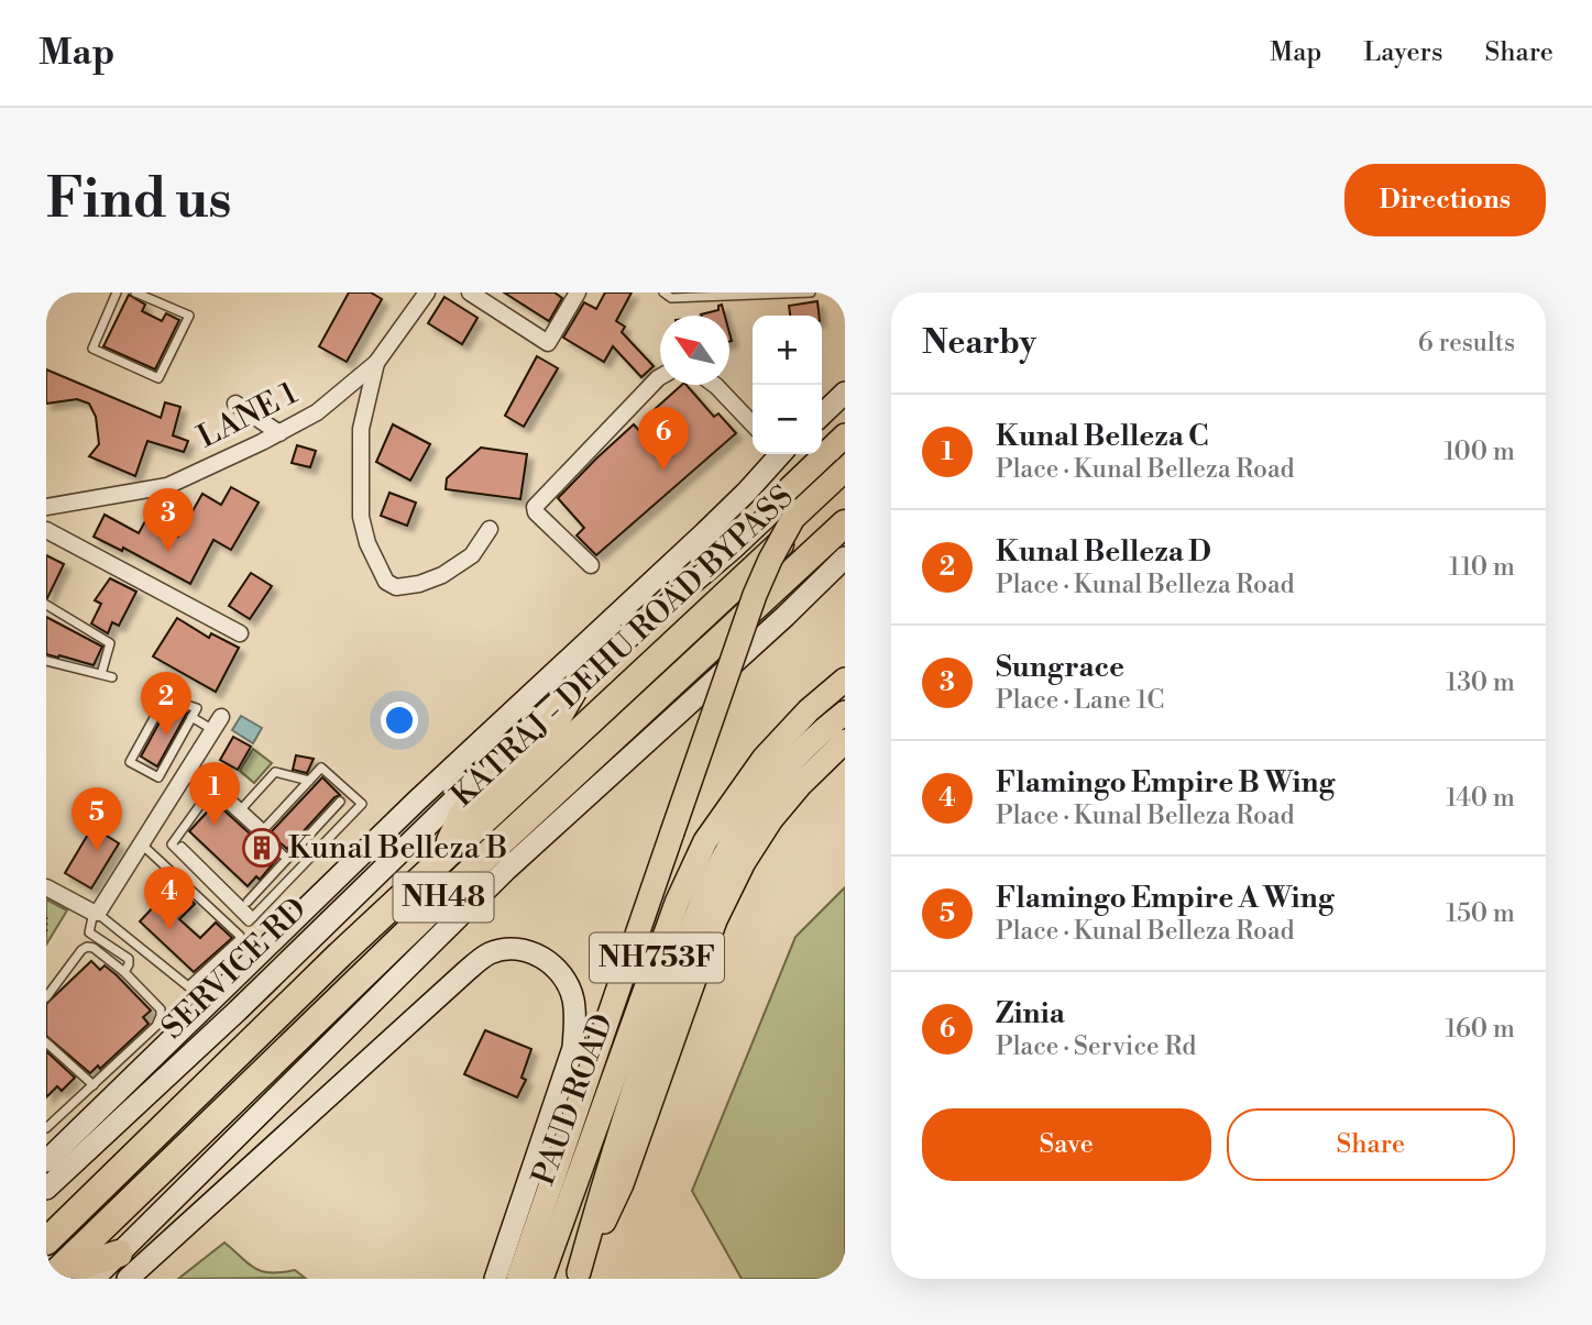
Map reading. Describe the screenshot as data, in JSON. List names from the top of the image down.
{
  "streets": {
    "highway": ["KATRAJ - DEHU ROAD BYPASS", "NH48"],
    "main road": ["NH753F", "PAUD ROAD"],
    "street": ["LANE 1", "SERVICE RD"]
  },
  "places": {
    "building": ["Kunal Belleza B"]
  },
  "north": "top left",
  "page": {
    "header": "Map",
    "nav": ["Map", "Layers", "Share"],
    "buttons": [
      "Directions",
      ["Save", "Share"]
    ],
    "title": "Find us",
    "heading": ["Nearby", "6 results"],
    "map_buttons": ["+", "−"],
    "list": [
      {
        "mark": "1",
        "name": "Kunal Belleza C",
        "note": "Place · Kunal Belleza Road",
        "value": "100 m"
      },
      {
        "mark": "2",
        "name": "Kunal Belleza D",
        "note": "Place · Kunal Belleza Road",
        "value": "110 m"
      },
      {
        "mark": "3",
        "name": "Sungrace",
        "note": "Place · Lane 1C",
        "value": "130 m"
      },
      {
        "mark": "4",
        "name": "Flamingo Empire B Wing",
        "note": "Place · Kunal Belleza Road",
        "value": "140 m"
      },
      {
        "mark": "5",
        "name": "Flamingo Empire A Wing",
        "note": "Place · Kunal Belleza Road",
        "value": "150 m"
      },
      {
        "mark": "6",
        "name": "Zinia",
        "note": "Place · Service Rd",
        "value": "160 m"
      }
    ],
    "pins": [
      "6",
      "3",
      "2",
      "1",
      "5",
      "4"
    ]
  }
}
